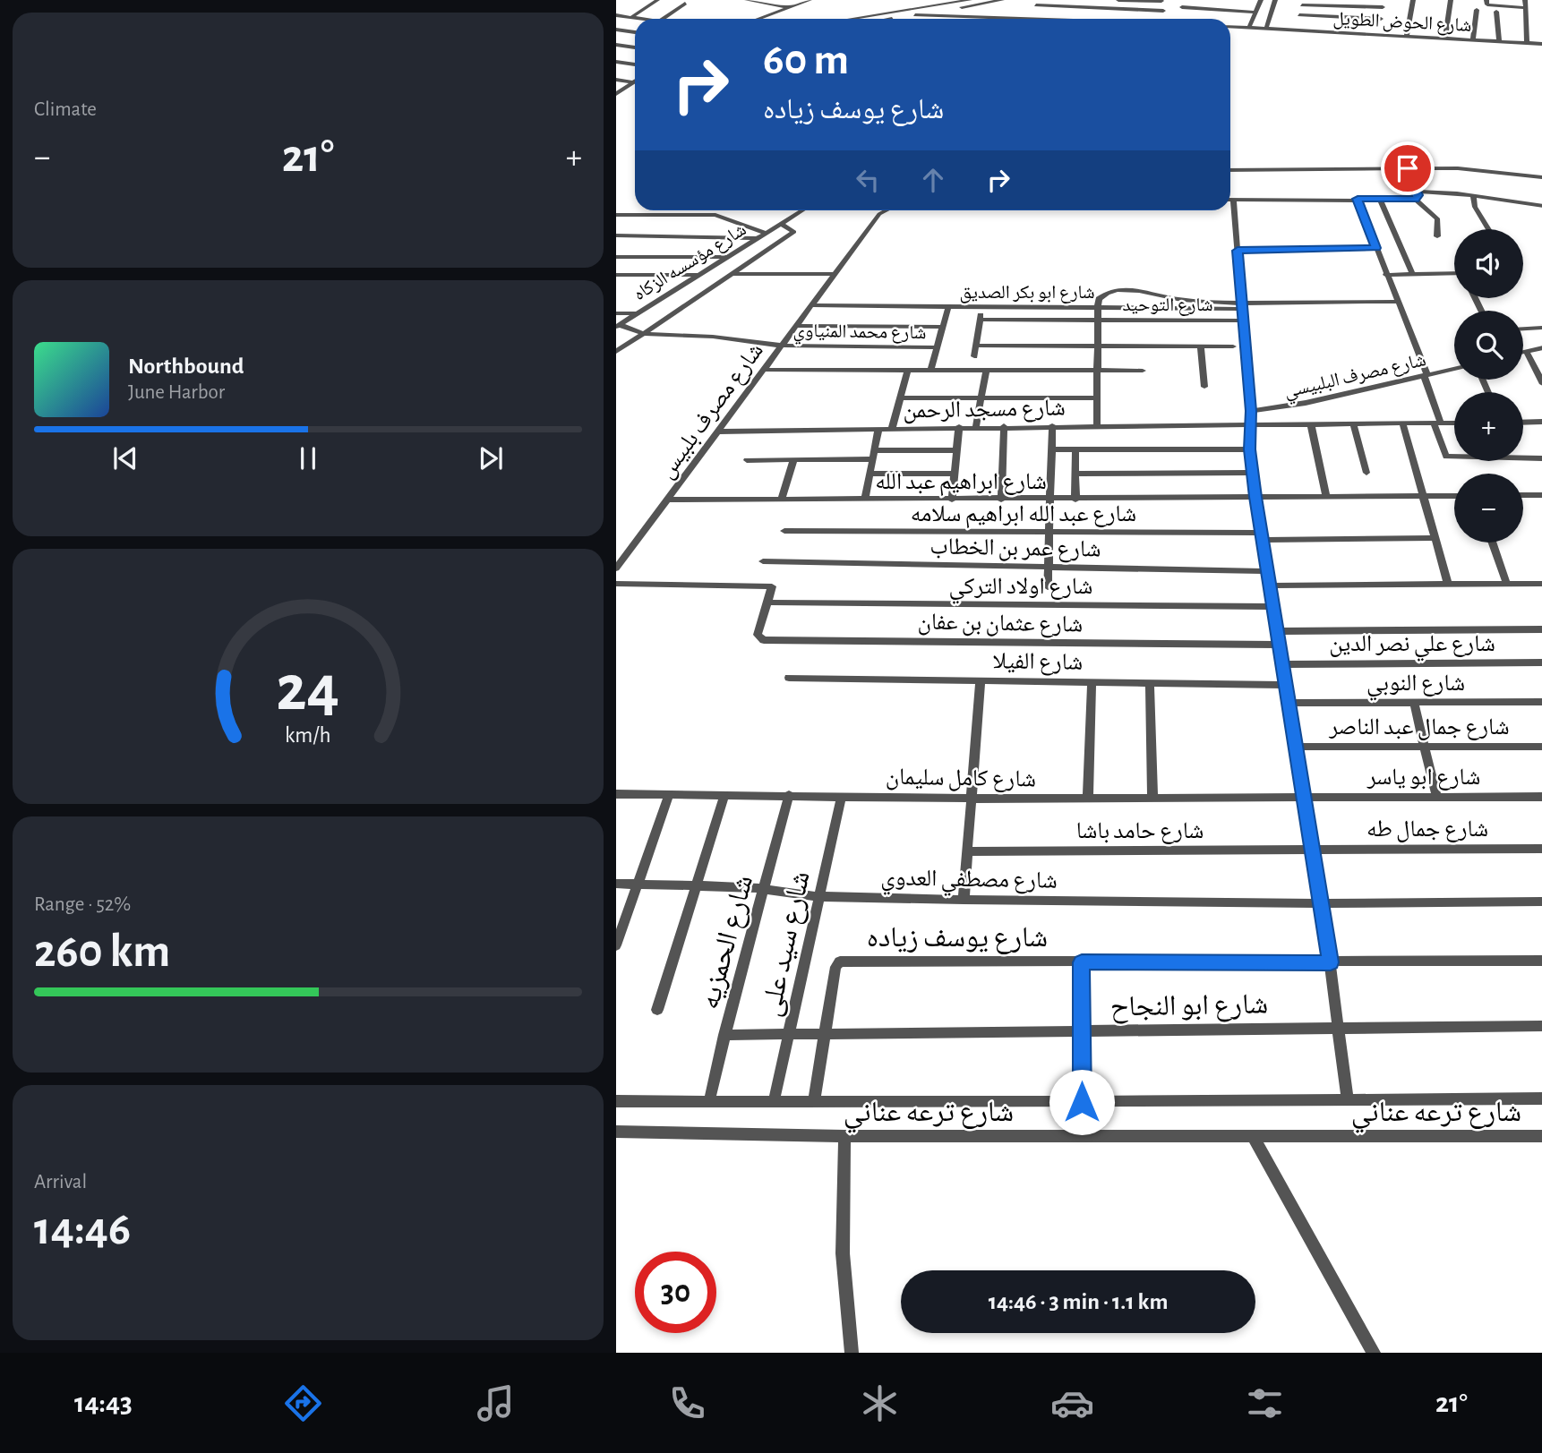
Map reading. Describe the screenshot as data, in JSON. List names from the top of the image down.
{
  "streets": {
    "street": [
      "شارع الحوض الطويل",
      "شارع مؤسسه الزكاه",
      "شارع ابو بكر الصديق",
      "شارع التوحيد",
      "شارع محمد المنياوي",
      "شارع مصرف البلبيسي",
      "شارع مسجد الرحمن",
      "شارع مصرف بلبيس",
      "شارع ابراهيم عبد الله",
      "شارع عبد الله ابراهيم سلامه",
      "شارع عمر بن الخطاب",
      "شارع اولاد التركي",
      "شارع عثمان بن عفان",
      "شارع علي نصر الدين",
      "شارع الفيلا",
      "شارع النوبي",
      "شارع جمال عبد الناصر",
      "شارع ابو ياسر",
      "شارع كامل سليمان",
      "شارع جمال طه",
      "شارع حامد باشا",
      "شارع مصطفي العدوي",
      "شارع يوسف زياده",
      "شارع الحمزيه",
      "شارع سيد على",
      "شارع ابو النجاح",
      "شارع ترعه عناني"
    ]
  },
  "crossings": [
    ["شارع مؤسسه الزكاه", "شارع محمد المنياوي"],
    ["شارع ابو بكر الصديق", "شارع مصرف بلبيس"],
    ["شارع محمد المنياوي", "شارع مصرف بلبيس"],
    ["شارع مسجد الرحمن", "شارع مصرف بلبيس"],
    ["شارع مصرف بلبيس", "شارع ابراهيم عبد الله"],
    ["شارع اولاد التركي", "شارع عثمان بن عفان"],
    ["شارع ابو ياسر", "شارع كامل سليمان"],
    ["شارع كامل سليمان", "شارع الحمزيه"],
    ["شارع كامل سليمان", "شارع سيد على"],
    ["شارع جمال طه", "شارع حامد باشا"],
    ["شارع مصطفي العدوي", "شارع الحمزيه"],
    ["شارع مصطفي العدوي", "شارع سيد على"],
    ["شارع يوسف زياده", "شارع ابو النجاح"],
    ["شارع يوسف زياده", "شارع ترعه عناني"],
    ["شارع الحمزيه", "شارع ابو النجاح"],
    ["شارع الحمزيه", "شارع ترعه عناني"],
    ["شارع سيد على", "شارع ابو النجاح"],
    ["شارع سيد على", "شارع ترعه عناني"]
  ],
  "page": {
    "tile": [
      "Climate",
      ["Range · 52%", "260 km"],
      ["Arrival", "14:46"]
    ],
    "turn": ["60 m", "شارع يوسف زياده"],
    "heat": ["−", "21°", "+"],
    "map_buttons": ["+", "−"],
    "song": ["Northbound", "June Harbor"],
    "limit": "30",
    "trip": "14:46 · 3 min · 1.1 km",
    "tabs": ["14:43", "21°"],
    "gauge": ["24", "km/h"]
  }
}
